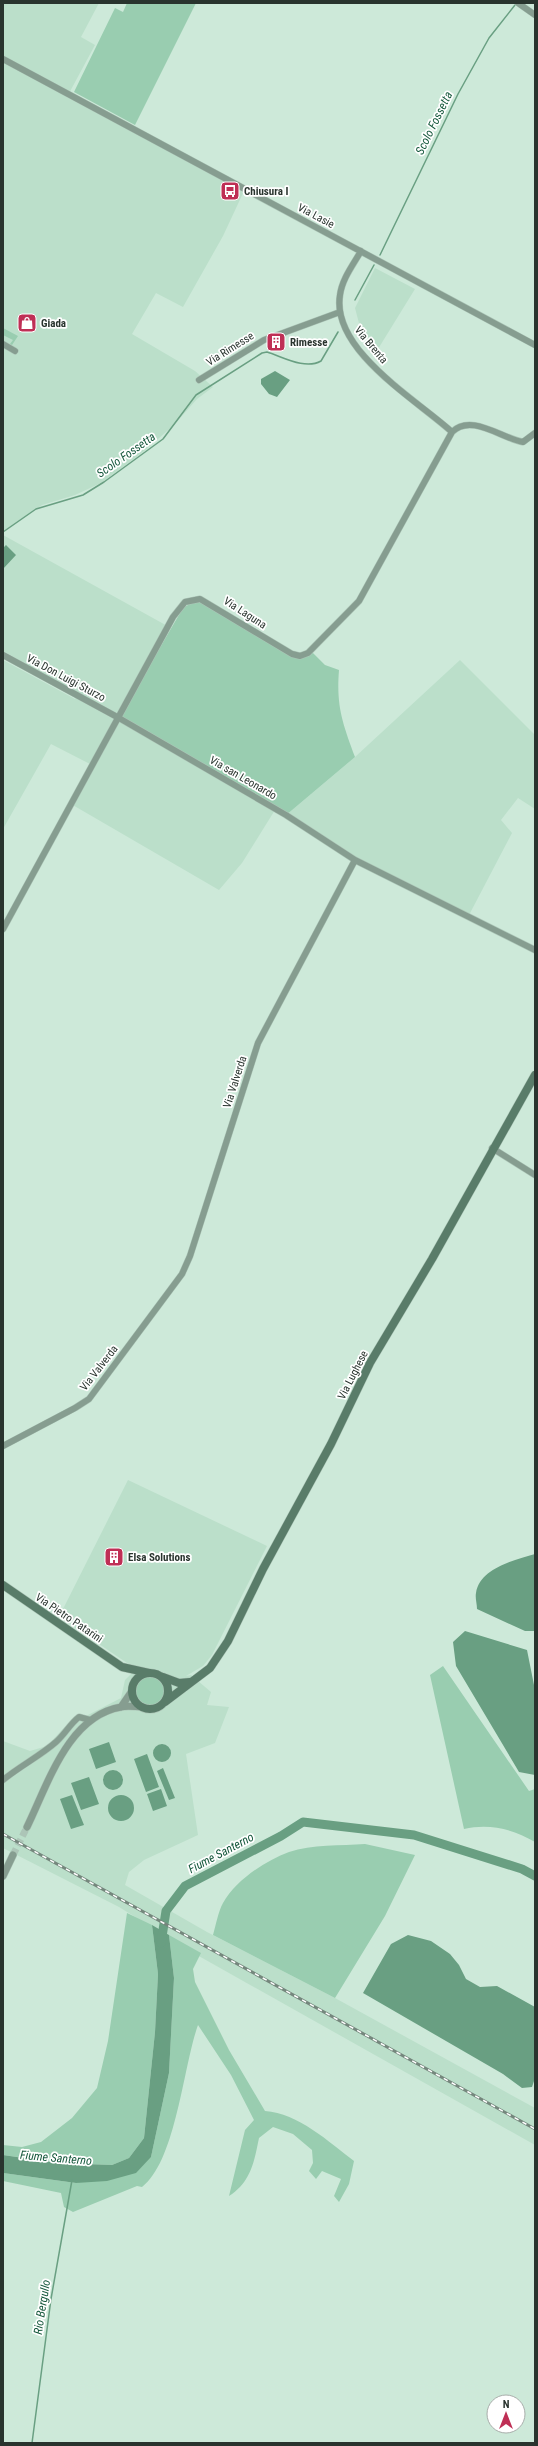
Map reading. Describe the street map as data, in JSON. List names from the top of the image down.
{
  "streets": {
    "main road": ["Via Lughese", "Via Pietro Patarini"],
    "street": [
      "Via Lasie",
      "Via Brenta",
      "Via Rimesse",
      "Via Laguna",
      "Via Don Luigi Sturzo",
      "Via san Leonardo",
      "Via Valverda"
    ]
  },
  "crossings": [
    ["Via Lasie", "Via Brenta"],
    ["Via Brenta", "Via Rimesse"],
    ["Via Brenta", "Via Laguna"],
    ["Via Laguna", "Via Don Luigi Sturzo"],
    ["Via Laguna", "Via san Leonardo"],
    ["Via Don Luigi Sturzo", "Via san Leonardo"],
    ["Via san Leonardo", "Via Valverda"],
    ["Via Lughese", "Via Pietro Patarini"]
  ],
  "water": ["Scolo Fossetta", "Fiume Santerno", "Rio Bergullo"],
  "places": {
    "bus stop": ["Chiusura I"],
    "shop": ["Giada"],
    "building": ["Rimesse", "Elsa Solutions"]
  },
  "north": "top"
}
